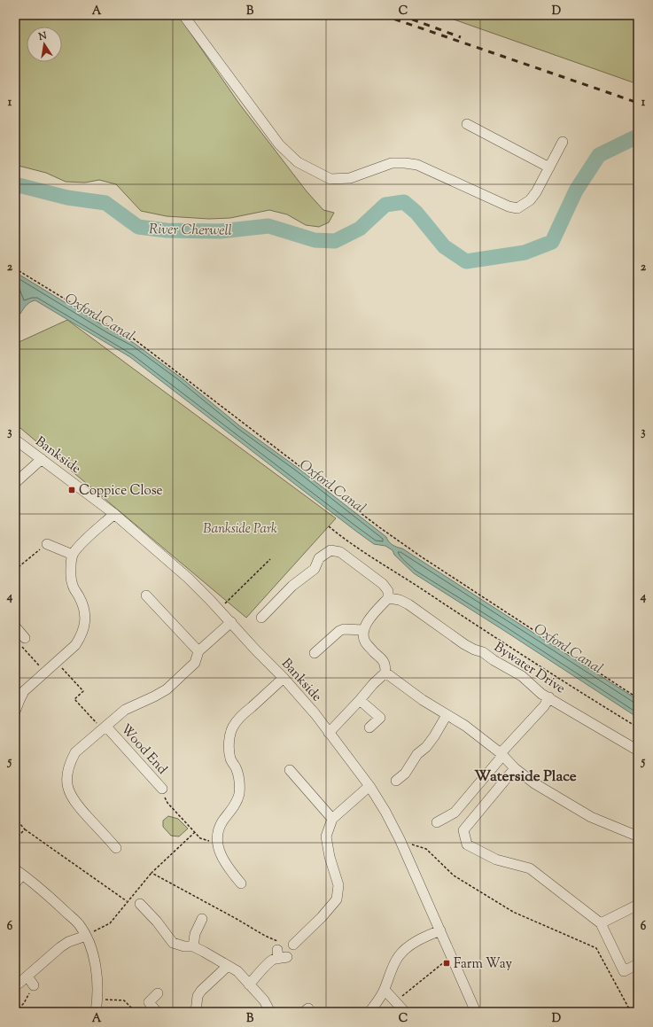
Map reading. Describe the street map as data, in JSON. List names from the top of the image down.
{
  "streets": {
    "street": ["Bankside", "Bywater Drive", "Wood End"]
  },
  "crossings": [
    ["Bankside", "Wood End"]
  ],
  "districts": ["Waterside Place"],
  "water": ["River Cherwell", "Oxford Canal"],
  "parks": ["Bankside Park"],
  "places": {
    "transit": ["Coppice Close", "Farm Way"]
  },
  "north": "top",
  "grid": {
    "columns": [
      "A",
      "B",
      "C",
      "D"
    ],
    "rows": [
      "1",
      "2",
      "3",
      "4",
      "5",
      "6"
    ]
  }
}
